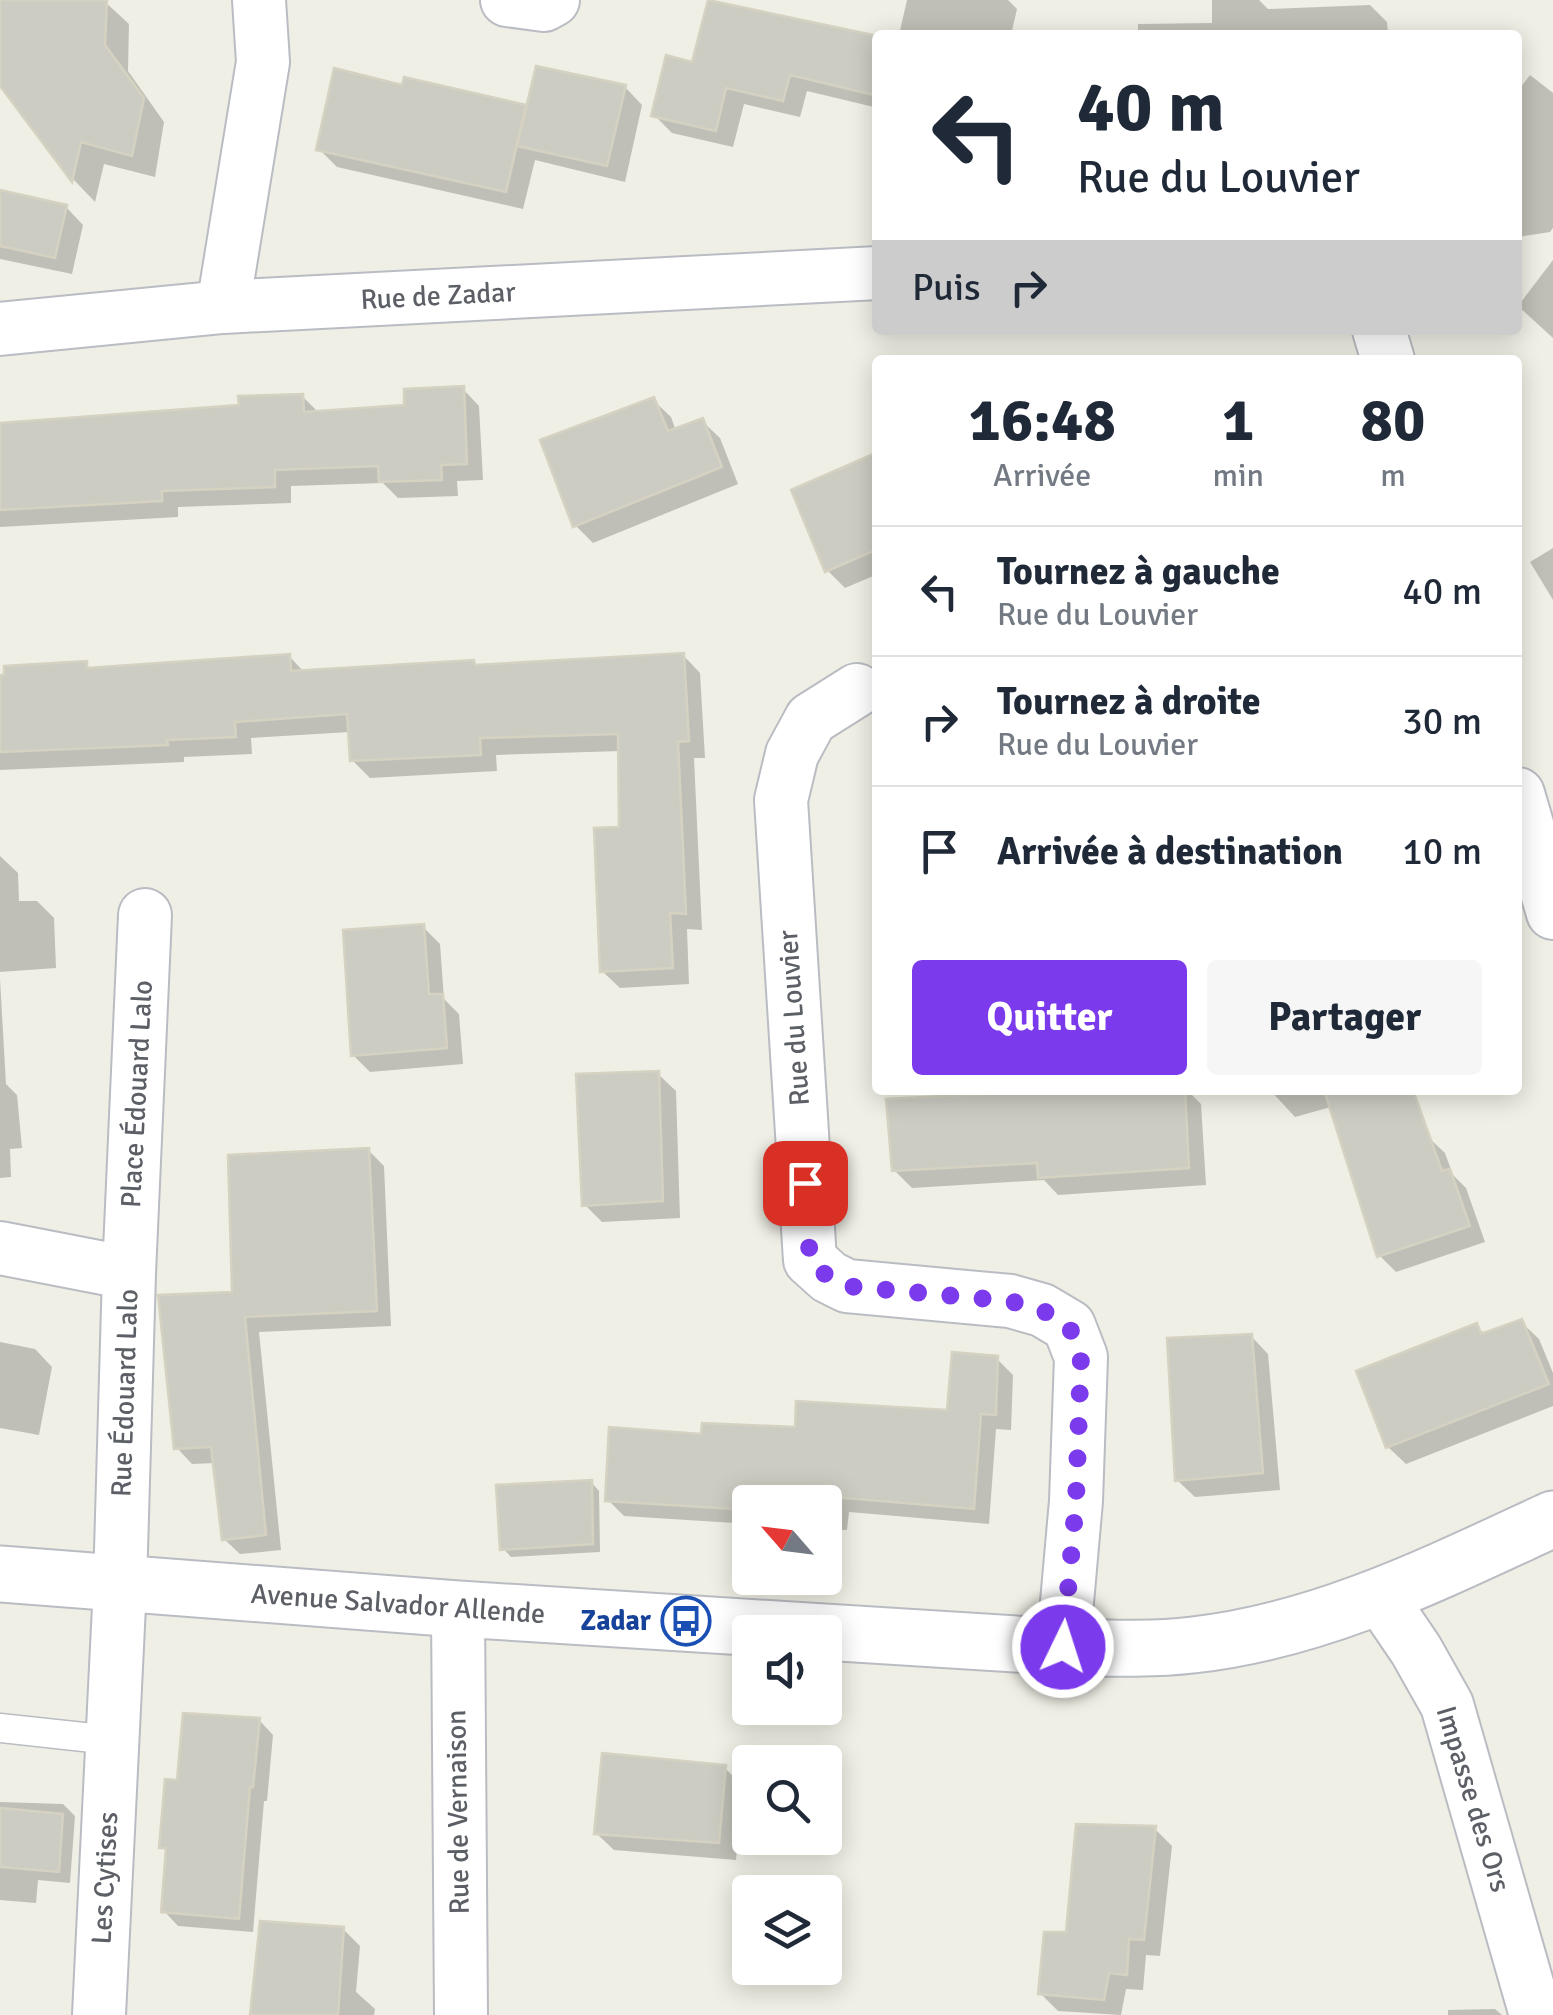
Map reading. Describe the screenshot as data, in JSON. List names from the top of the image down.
{
  "streets": {
    "street": [
      "Rue de Zadar",
      "Rue du Louvier",
      "Place Édouard Lalo",
      "Rue Édouard Lalo",
      "Avenue Salvador Allende",
      "Impasse des Ors",
      "Rue de Vernaison",
      "Les Cytises"
    ]
  },
  "crossings": [
    ["Rue du Louvier", "Avenue Salvador Allende"],
    ["Place Édouard Lalo", "Rue Édouard Lalo"],
    ["Rue Édouard Lalo", "Avenue Salvador Allende"],
    ["Rue Édouard Lalo", "Les Cytises"],
    ["Avenue Salvador Allende", "Impasse des Ors"],
    ["Avenue Salvador Allende", "Rue de Vernaison"],
    ["Avenue Salvador Allende", "Les Cytises"]
  ],
  "places": {
    "bus stop": ["Zadar"]
  },
  "north": "top left",
  "page": {
    "turn": ["40 m", "Rue du Louvier"],
    "then": "Puis",
    "eta": [
      "16:48",
      "Arrivée",
      "1",
      "min",
      "80",
      "m"
    ],
    "list": [
      {
        "name": "Tournez à gauche",
        "note": "Rue du Louvier",
        "value": "40 m"
      },
      {
        "name": "Tournez à droite",
        "note": "Rue du Louvier",
        "value": "30 m"
      },
      {
        "name": "Arrivée à destination",
        "value": "10 m"
      }
    ],
    "buttons": ["Quitter", "Partager"]
  }
}
